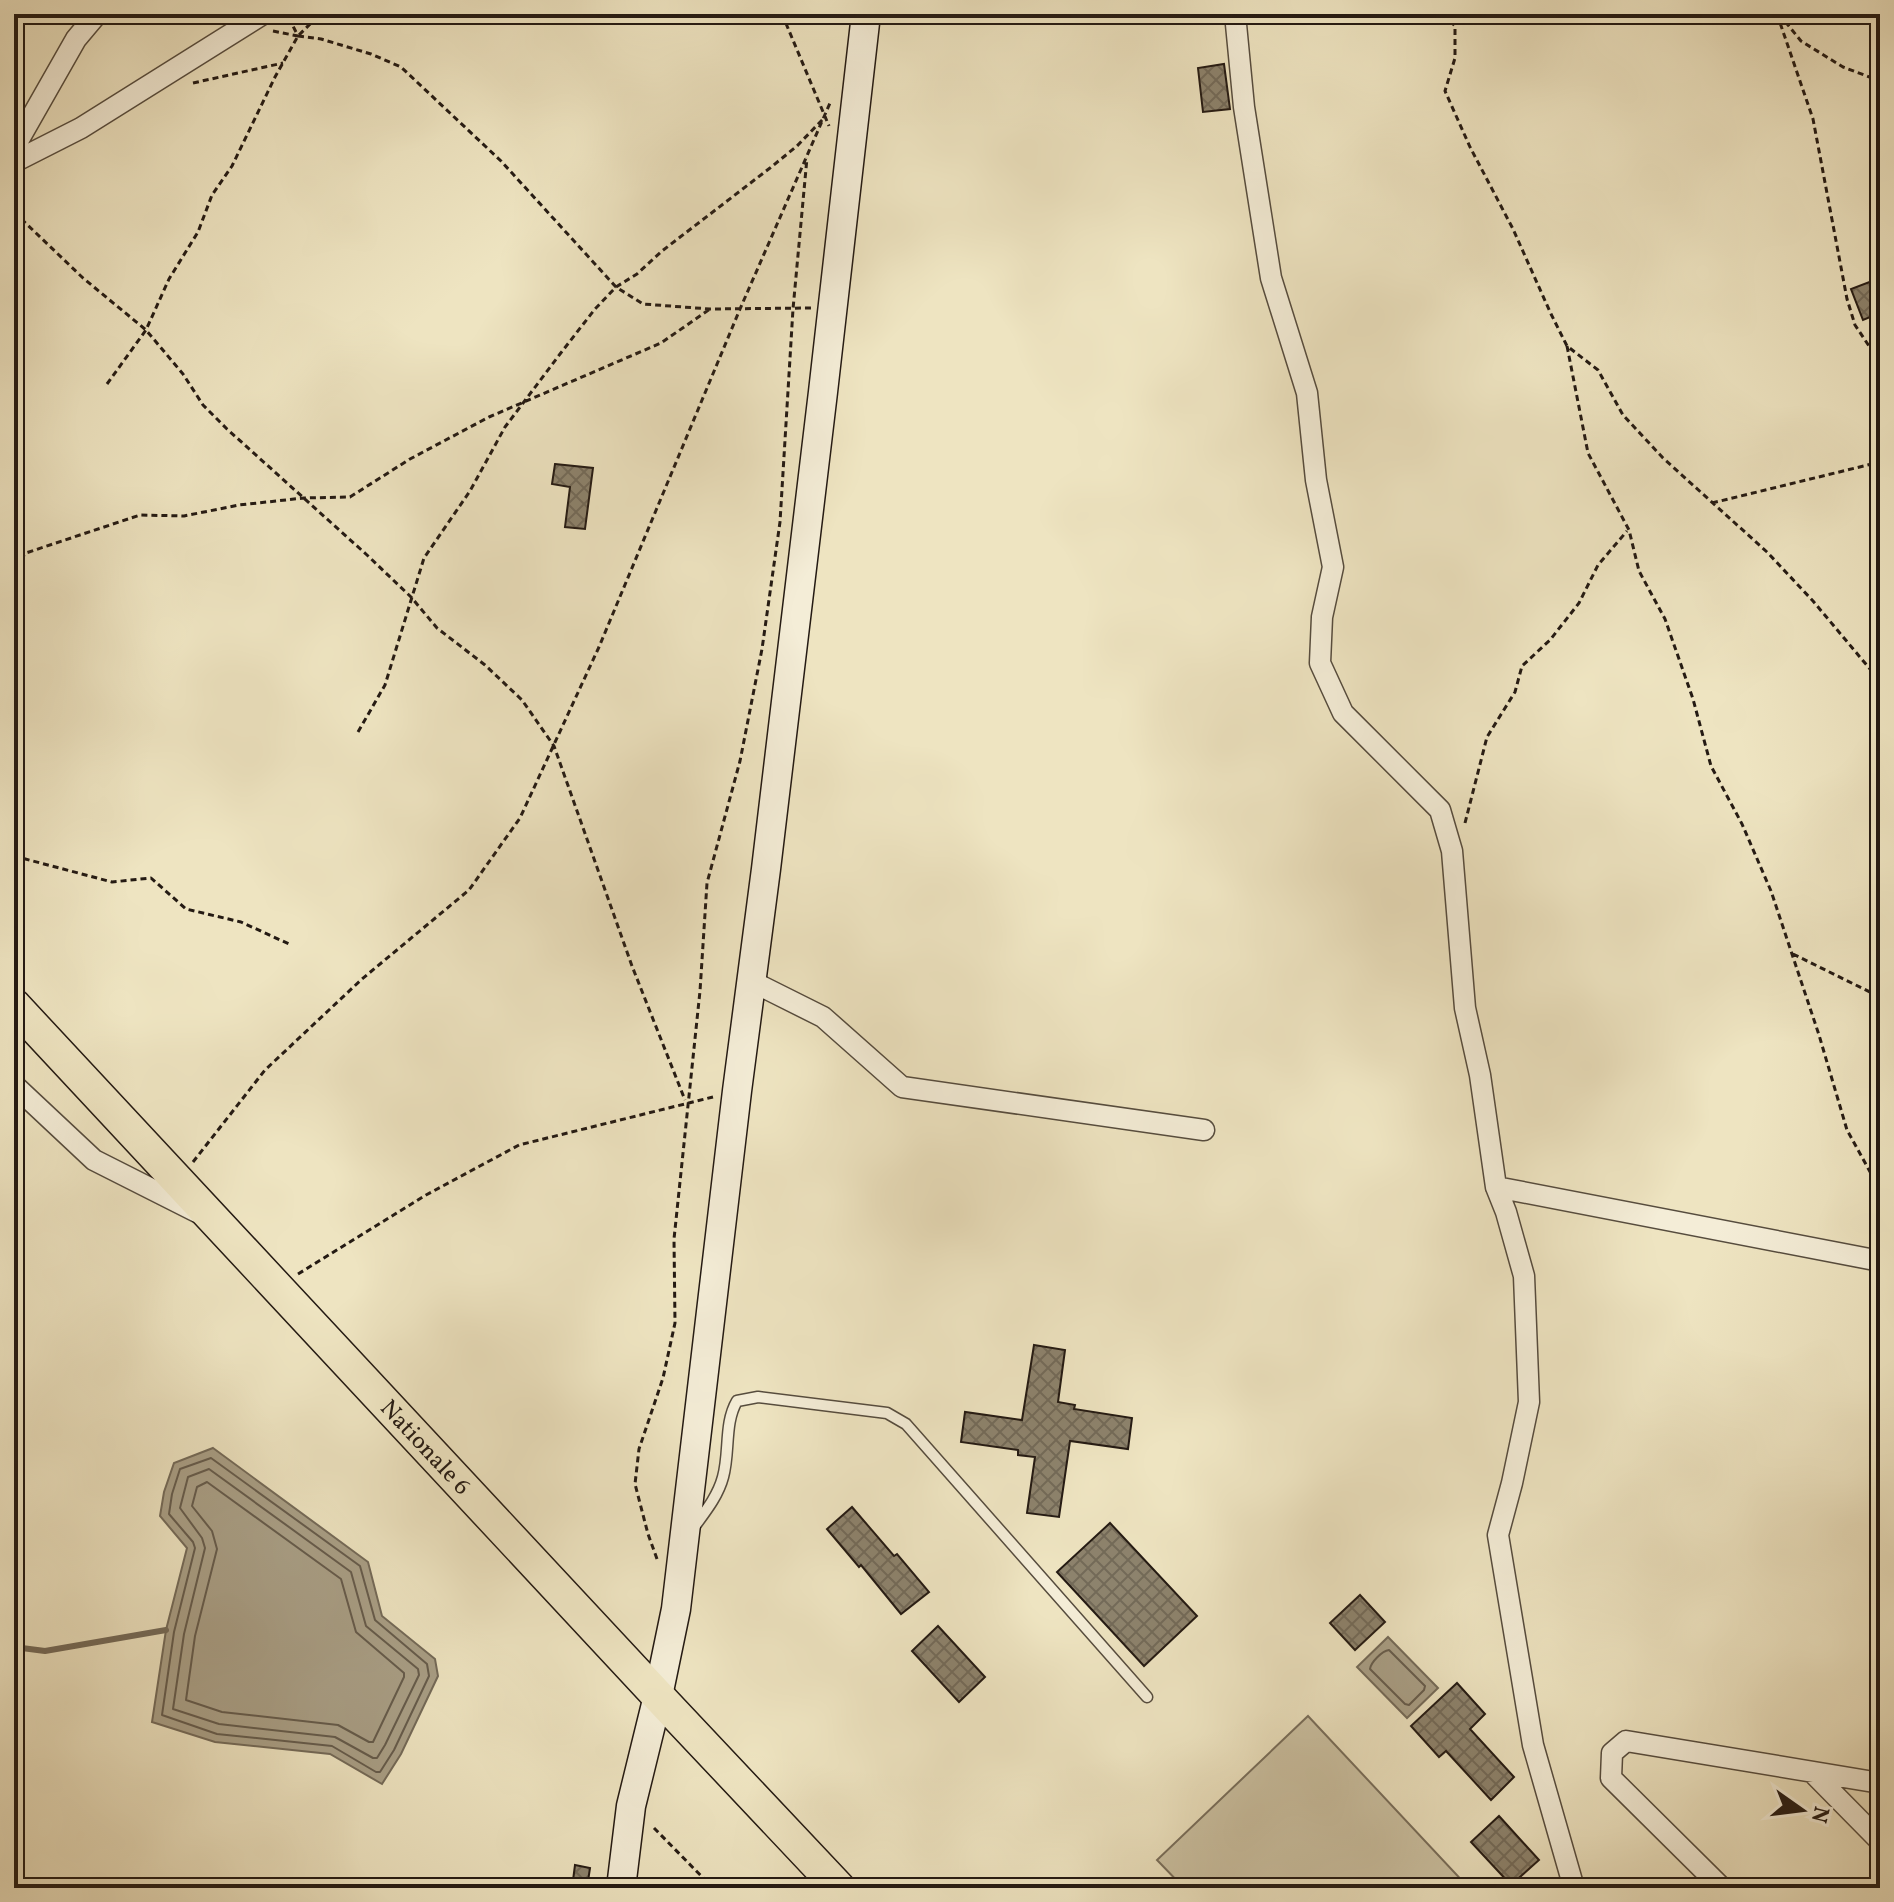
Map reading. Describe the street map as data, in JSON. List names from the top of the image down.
{
  "streets": {
    "main road": ["Nationale 6"]
  },
  "north": "right"
}
